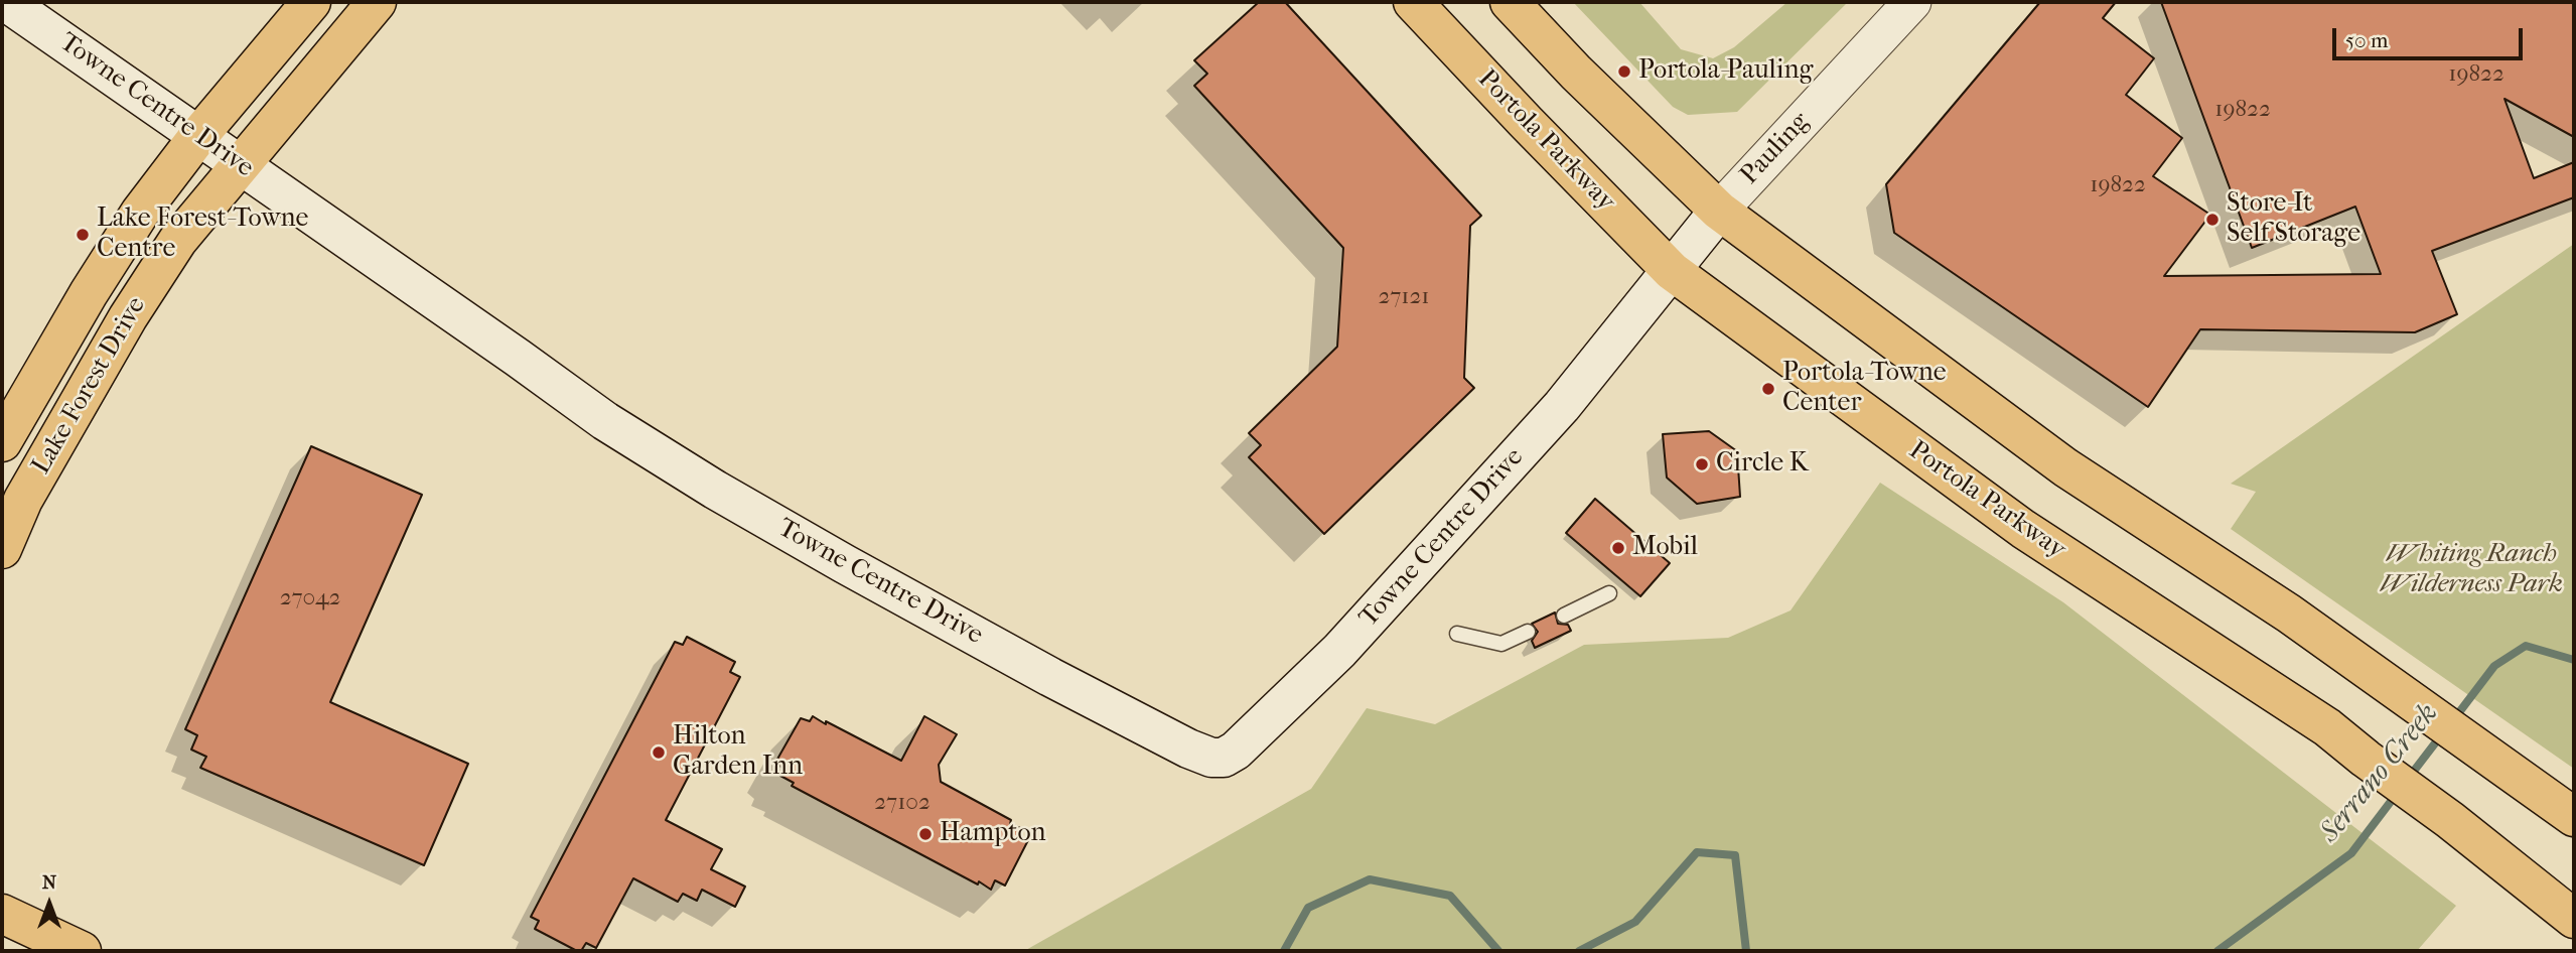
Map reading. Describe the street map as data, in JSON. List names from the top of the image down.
{
  "streets": {
    "main road": [
      "Towne Centre Drive",
      "Portola Parkway",
      "Pauling",
      "Lake Forest Drive"
    ]
  },
  "crossings": [
    ["Towne Centre Drive", "Portola Parkway"],
    ["Towne Centre Drive", "Pauling"],
    ["Towne Centre Drive", "Lake Forest Drive"],
    ["Portola Parkway", "Pauling"]
  ],
  "water": ["Serrano Creek"],
  "parks": ["Whiting Ranch Wilderness Park"],
  "places": [
    "Portola-Pauling",
    "Store-It Self Storage",
    "Lake Forest-Towne Centre",
    "Portola-Towne Center",
    "Circle K",
    "Mobil",
    "Hilton Garden Inn",
    "Hampton"
  ],
  "house_numbers": [
    "19822",
    "19822",
    "19822",
    "27121",
    "27042",
    "27102"
  ],
  "scale_bar": "50 m",
  "north": "top"
}
